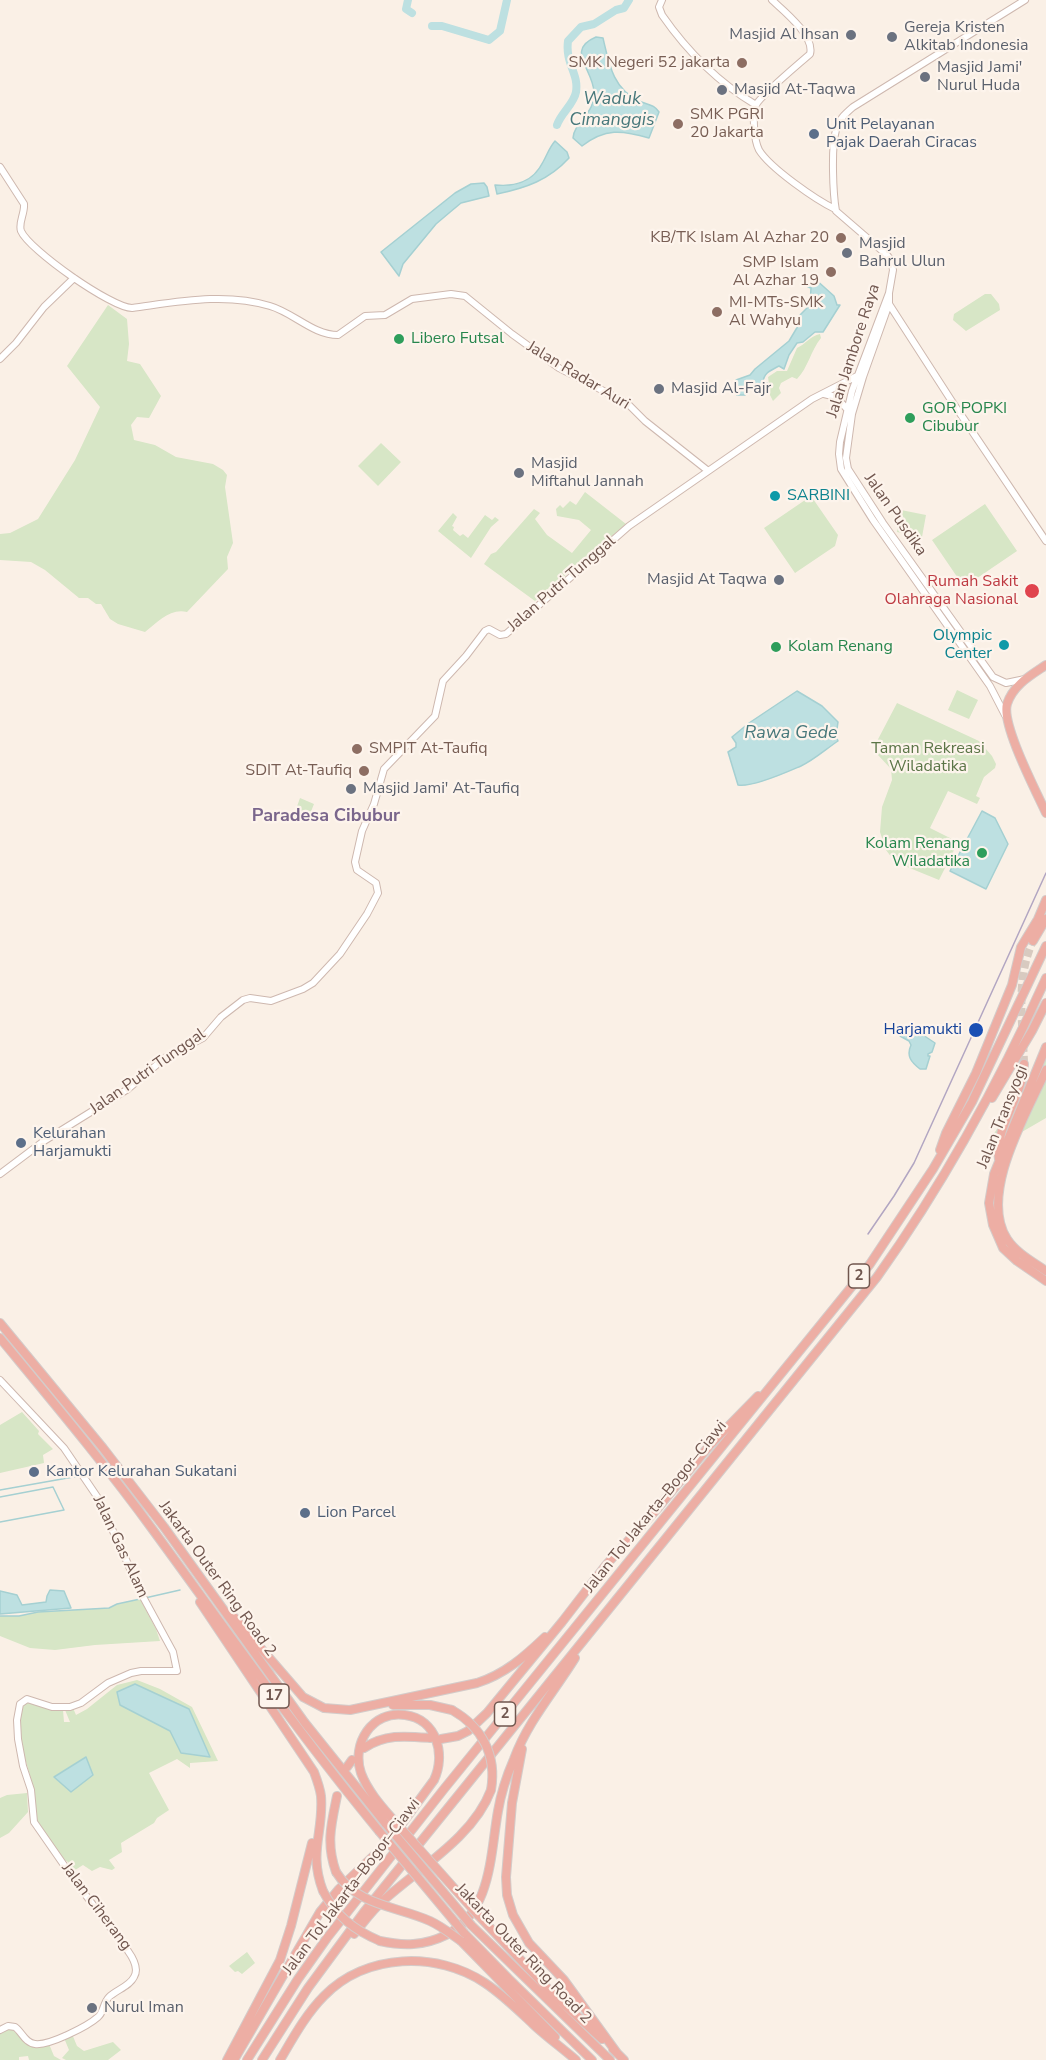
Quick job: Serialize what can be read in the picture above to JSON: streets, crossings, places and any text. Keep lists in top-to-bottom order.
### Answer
{
  "streets": {
    "highway": [
      "Jalan Transyogi",
      "2",
      "Jalan Tol Jakarta–Bogor–Ciawi",
      "Jakarta Outer Ring Road 2",
      "17"
    ],
    "street": [
      "Jalan Jambore Raya",
      "Jalan Radar Auri",
      "Jalan Pusdika",
      "Jalan Putri Tunggal",
      "Jalan Gas Alam",
      "Jalan Ciherang"
    ]
  },
  "crossings": [
    ["Jalan Jambore Raya", "Jalan Pusdika"],
    ["Jalan Jambore Raya", "Jalan Putri Tunggal"],
    ["Jalan Radar Auri", "Jalan Putri Tunggal"],
    ["Jalan Gas Alam", "Jalan Ciherang"]
  ],
  "districts": ["Paradesa Cibubur"],
  "water": ["Waduk Cimanggis", "Rawa Gede"],
  "parks": ["Taman Rekreasi Wiladatika"],
  "places": [
    "Masjid Al Ihsan",
    "Gereja Kristen Alkitab Indonesia",
    "SMK Negeri 52 jakarta",
    "Masjid Jami' Nurul Huda",
    "Masjid At-Taqwa",
    "SMK PGRI 20 Jakarta",
    "Unit Pelayanan Pajak Daerah Ciracas",
    "KB/TK Islam Al Azhar 20",
    "Masjid Bahrul Ulun",
    "SMP Islam Al Azhar 19",
    "MI-MTs-SMK Al Wahyu",
    "Libero Futsal",
    "Masjid Al-Fajr",
    "GOR POPKI Cibubur",
    "Masjid Miftahul Jannah",
    "SARBINI",
    "Masjid At Taqwa",
    "Rumah Sakit Olahraga Nasional",
    "Olympic Center",
    "Kolam Renang",
    "SMPIT At-Taufiq",
    "SDIT At-Taufiq",
    "Masjid Jami' At-Taufiq",
    "Kolam Renang Wiladatika",
    "Harjamukti",
    "Kelurahan Harjamukti",
    "Kantor Kelurahan Sukatani",
    "Lion Parcel",
    "Nurul Iman"
  ]
}
